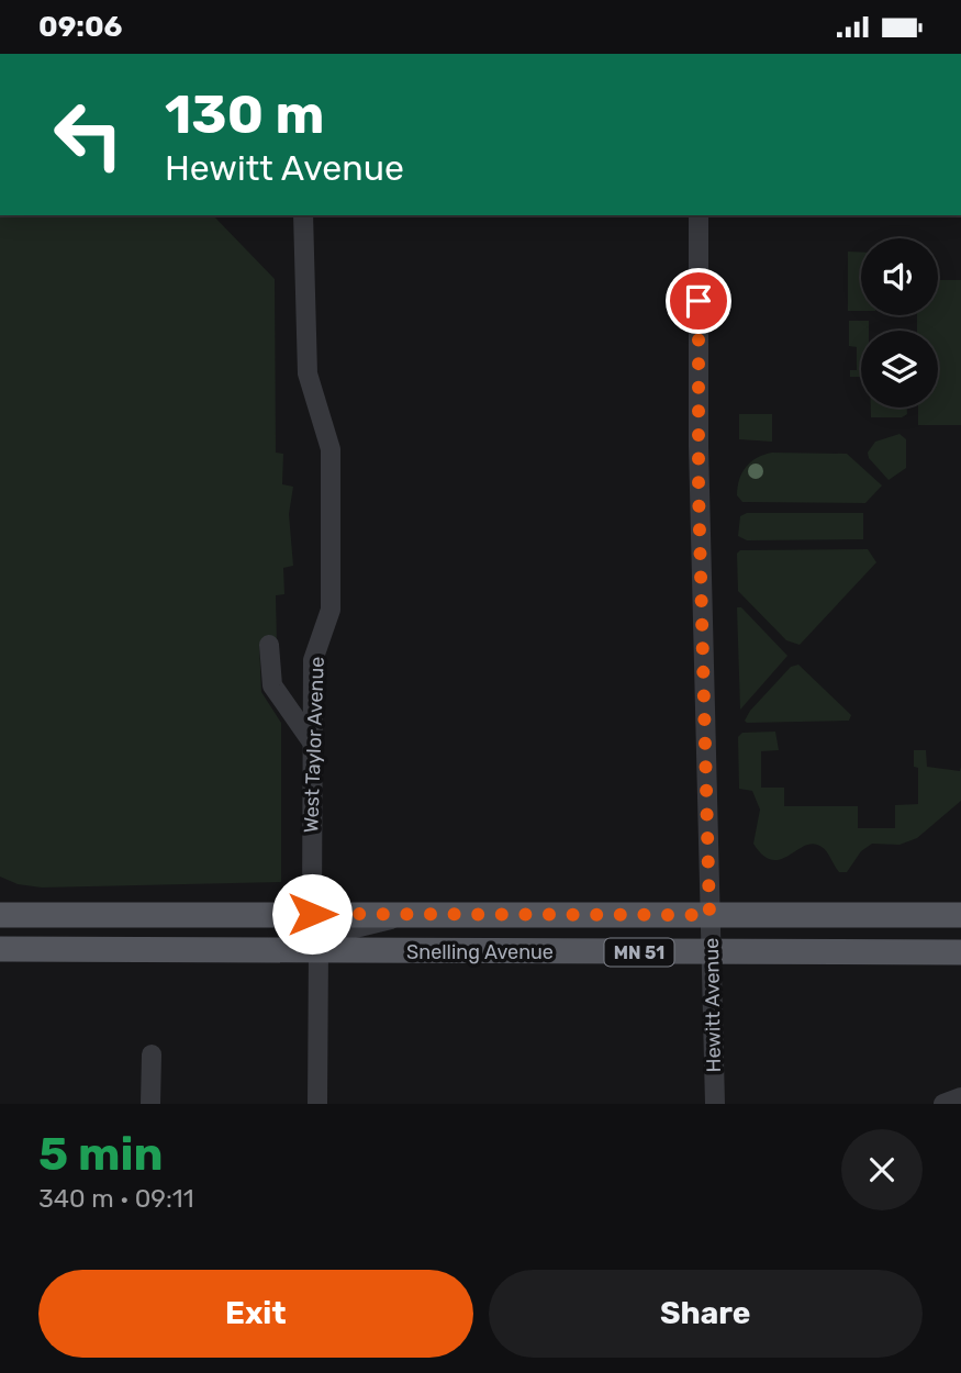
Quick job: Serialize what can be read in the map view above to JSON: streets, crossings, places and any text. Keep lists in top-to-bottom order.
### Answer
{
  "streets": {
    "main road": ["Snelling Avenue", "MN 51"],
    "street": ["West Taylor Avenue", "Hewitt Avenue"]
  },
  "crossings": [
    ["West Taylor Avenue", "Snelling Avenue"],
    ["Snelling Avenue", "Hewitt Avenue"]
  ],
  "page": {
    "status": "09:06",
    "turn": ["130 m", "Hewitt Avenue"],
    "heading": ["5 min", "340 m · 09:11"],
    "buttons": ["Exit", "Share"]
  }
}
